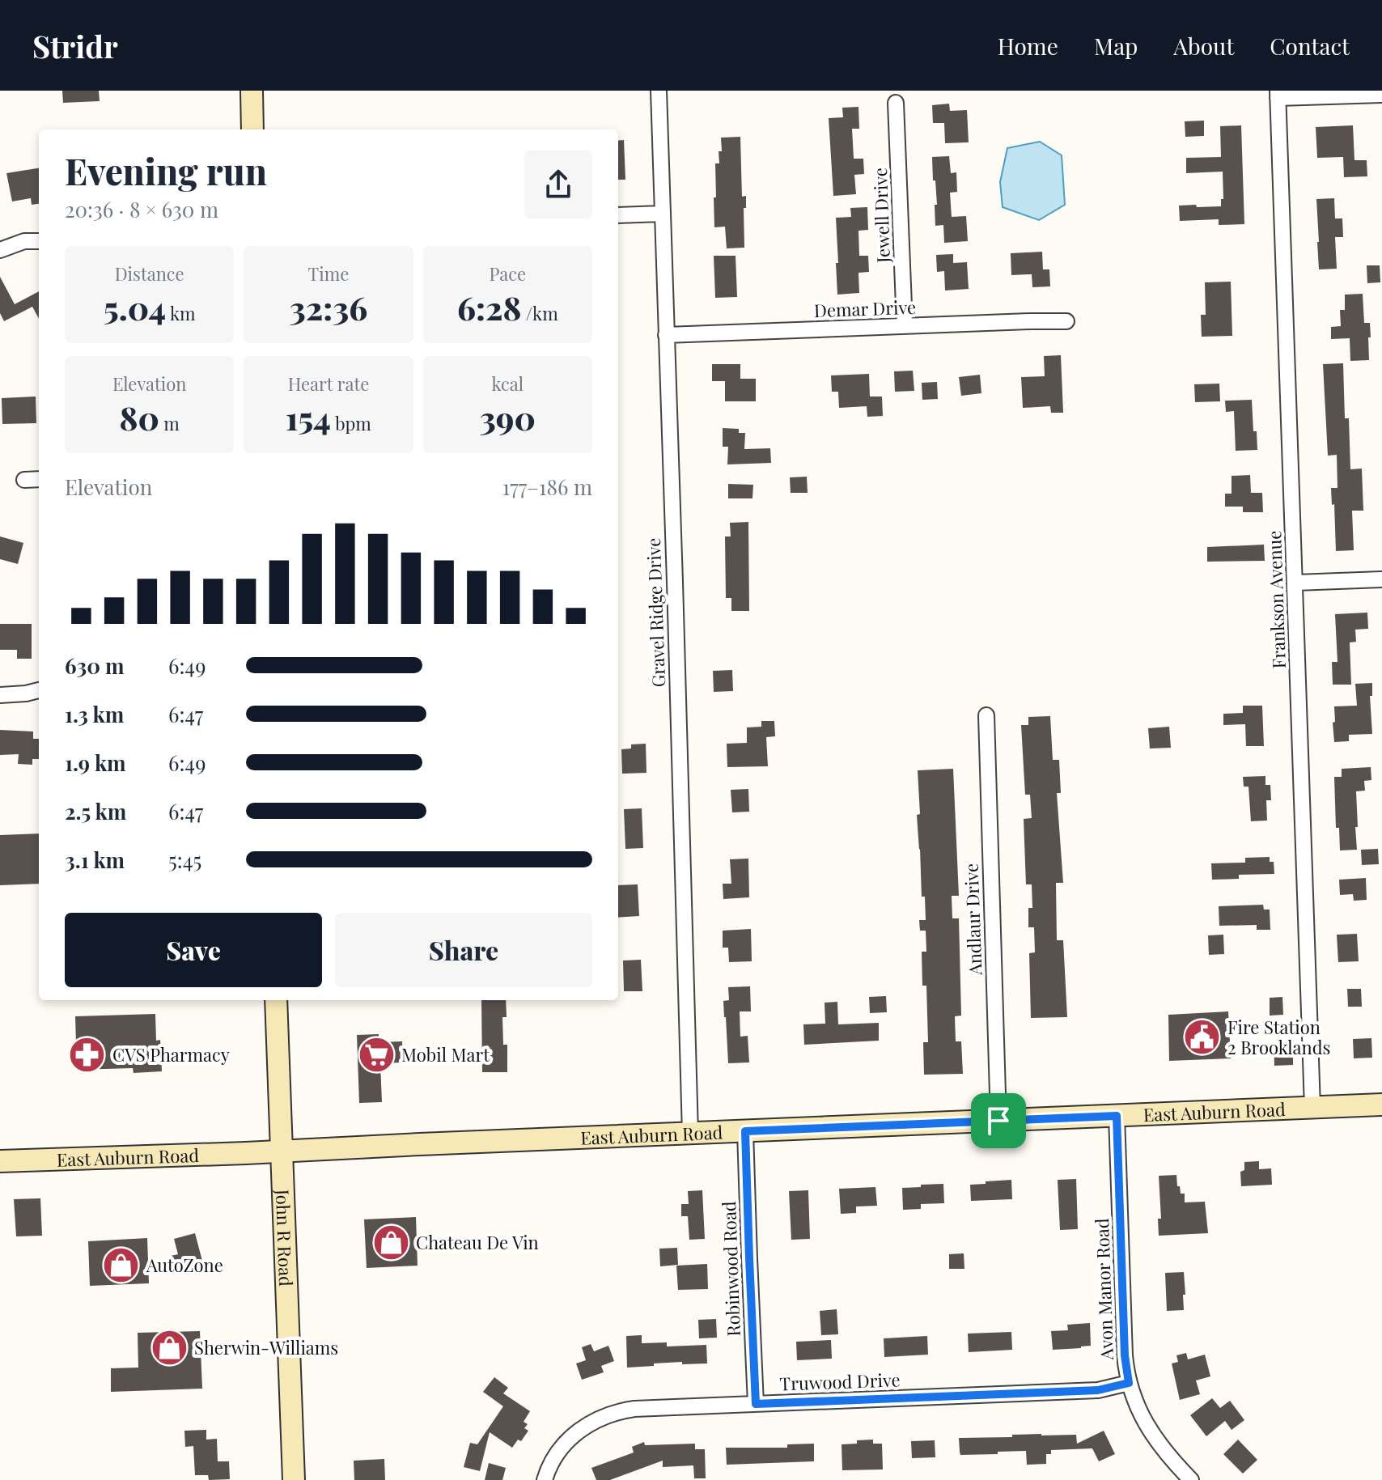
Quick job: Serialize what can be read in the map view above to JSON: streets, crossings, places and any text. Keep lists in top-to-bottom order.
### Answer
{
  "streets": {
    "main road": ["East Auburn Road", "John R Road"],
    "street": [
      "Jewell Drive",
      "Demar Drive",
      "Frankson Avenue",
      "Gravel Ridge Drive",
      "Andlaur Drive",
      "Robinwood Road",
      "Avon Manor Road",
      "Truwood Drive"
    ]
  },
  "crossings": [
    ["Jewell Drive", "Demar Drive"],
    ["Demar Drive", "Gravel Ridge Drive"],
    ["Frankson Avenue", "East Auburn Road"],
    ["Gravel Ridge Drive", "East Auburn Road"],
    ["Andlaur Drive", "East Auburn Road"],
    ["East Auburn Road", "John R Road"],
    ["East Auburn Road", "Robinwood Road"],
    ["East Auburn Road", "Avon Manor Road"],
    ["Robinwood Road", "Truwood Drive"],
    ["Avon Manor Road", "Truwood Drive"]
  ],
  "places": {
    "public building": ["Fire Station 2 Brooklands"],
    "pharmacy": ["CVS Pharmacy"],
    "supermarket": ["Mobil Mart"],
    "shop": ["Chateau De Vin", "AutoZone", "Sherwin-Williams"]
  },
  "page": {
    "header": "Stridr",
    "nav": [
      "Home",
      "Map",
      "About",
      "Contact"
    ],
    "heading": ["Evening run", "20:36 · 8 × 630 m"],
    "stats": [
      ["Distance", "5.04 km"],
      ["Time", "32:36"],
      ["Pace", "6:28 /km"],
      ["Elevation", "80 m"],
      ["Heart rate", "154 bpm"],
      ["kcal", "390"]
    ],
    "chart": ["Elevation", "177–186 m"],
    "list": [
      {
        "name": "630 m",
        "note": "6:49"
      },
      {
        "name": "1.3 km",
        "note": "6:47"
      },
      {
        "name": "1.9 km",
        "note": "6:49"
      },
      {
        "name": "2.5 km",
        "note": "6:47"
      },
      {
        "name": "3.1 km",
        "note": "5:45"
      }
    ],
    "buttons": ["Save", "Share"]
  }
}
